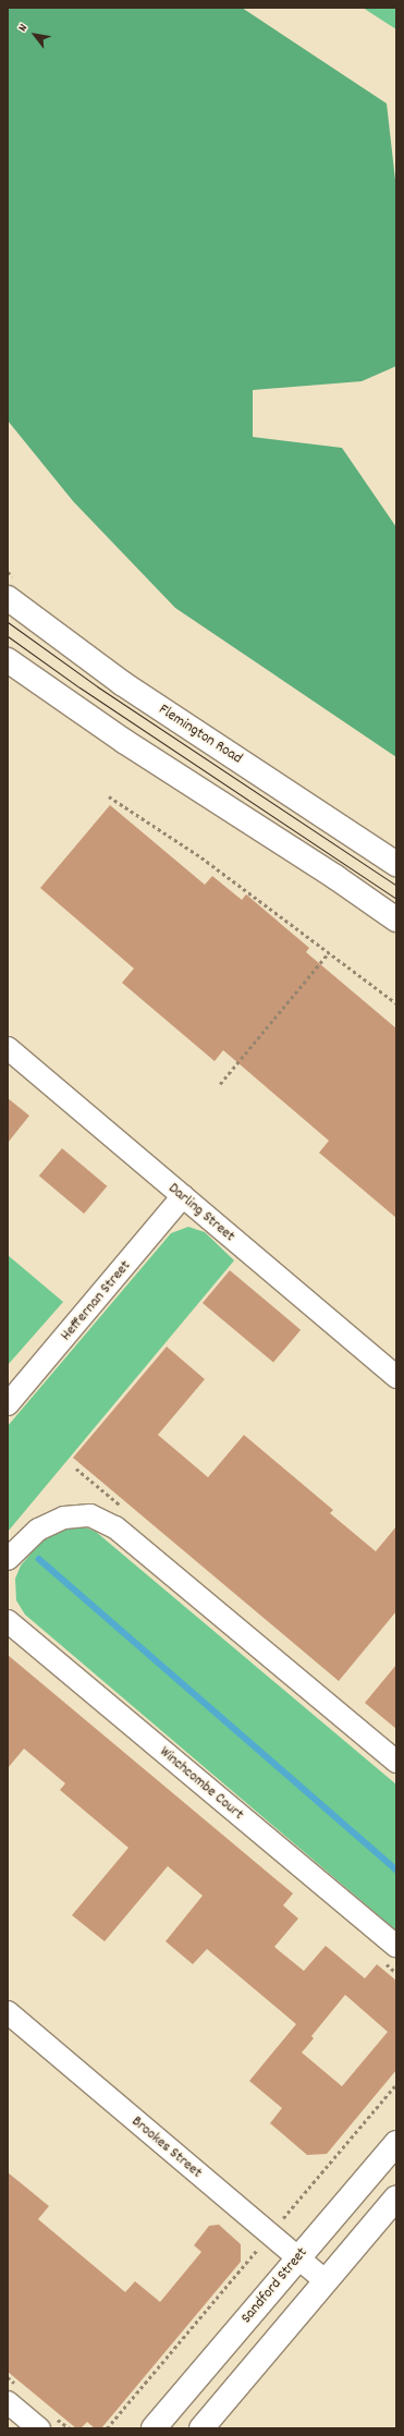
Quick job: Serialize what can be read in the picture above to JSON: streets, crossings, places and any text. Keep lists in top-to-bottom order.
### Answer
{
  "streets": {
    "main road": ["Flemington Road", "Sandford Street"],
    "street": [
      "Darling Street",
      "Heffernan Street",
      "Winchcombe Court",
      "Brookes Street"
    ]
  },
  "crossings": [
    ["Darling Street", "Heffernan Street"],
    ["Brookes Street", "Sandford Street"]
  ],
  "north": "top left"
}
